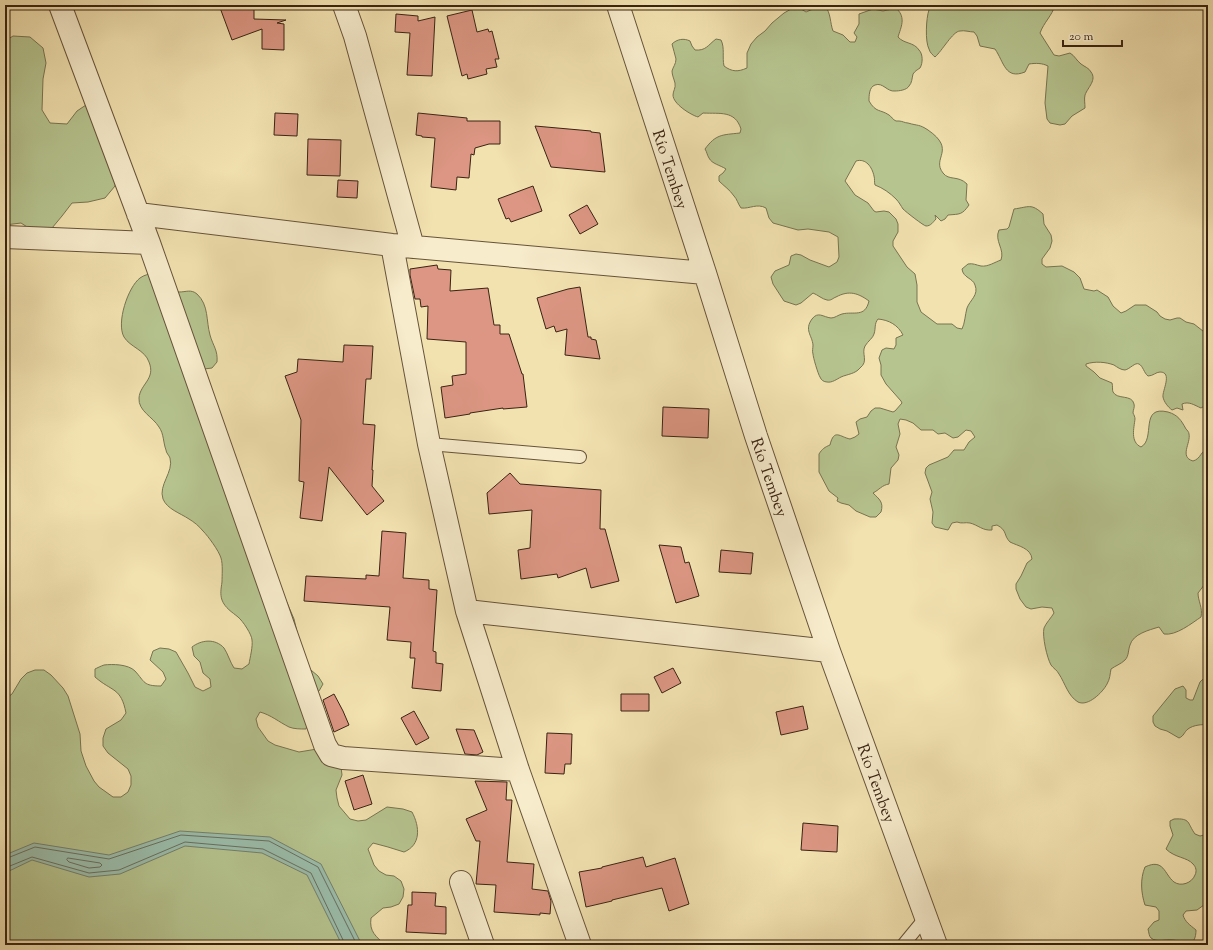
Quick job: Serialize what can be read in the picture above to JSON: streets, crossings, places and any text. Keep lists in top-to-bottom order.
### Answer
{
  "streets": {
    "street": ["Río Tembey"]
  },
  "scale_bar": "20 m"
}
